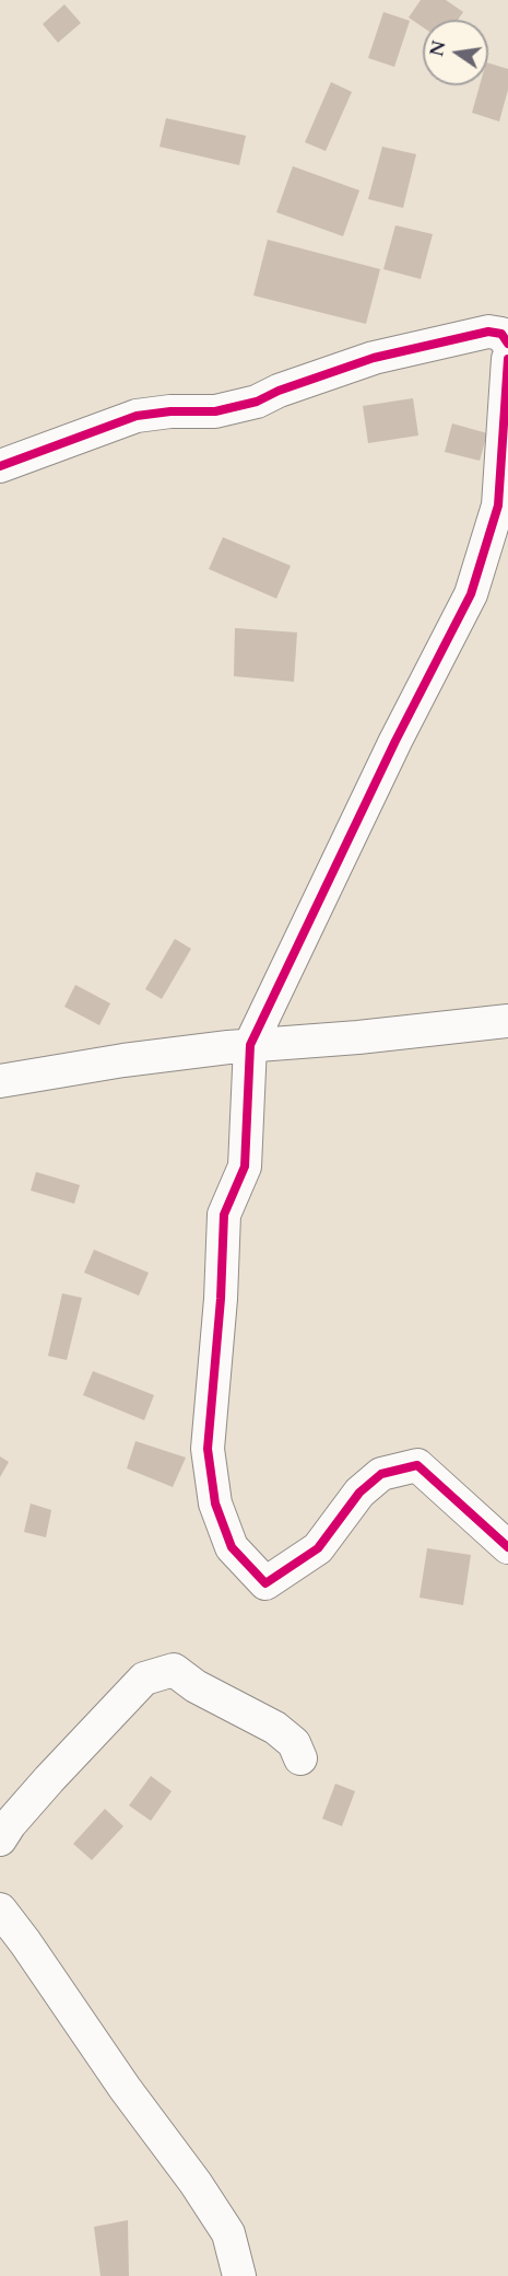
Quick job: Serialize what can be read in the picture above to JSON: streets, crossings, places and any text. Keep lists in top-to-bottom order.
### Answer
{
  "north": "left"
}
